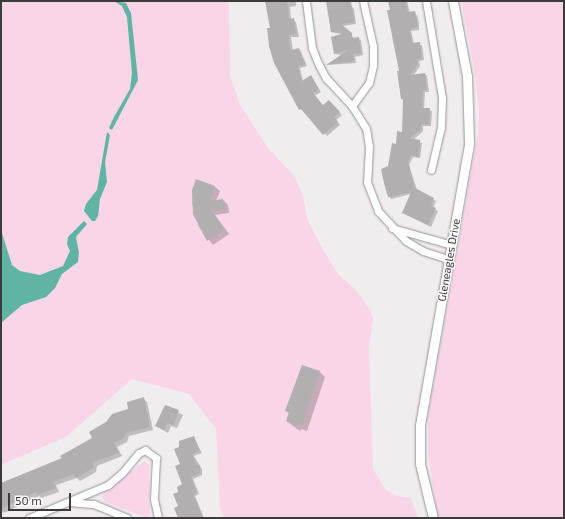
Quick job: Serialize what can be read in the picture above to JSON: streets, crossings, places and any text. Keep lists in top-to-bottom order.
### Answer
{
  "streets": {
    "street": ["Gleneagles Drive"]
  },
  "scale_bar": "50 m"
}
